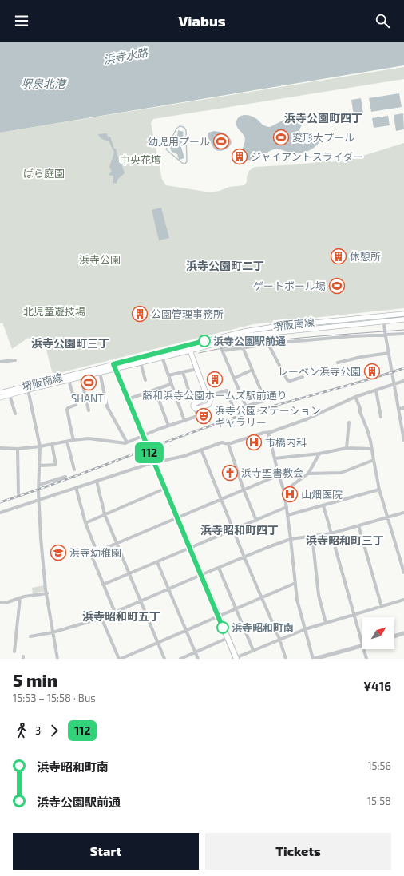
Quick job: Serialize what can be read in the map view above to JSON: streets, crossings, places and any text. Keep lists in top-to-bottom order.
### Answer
{
  "streets": {
    "main road": ["堺阪南線"]
  },
  "districts": [
    "浜寺公園町四丁",
    "浜寺公園町二丁",
    "浜寺公園町三丁",
    "浜寺昭和町四丁",
    "浜寺昭和町三丁",
    "浜寺昭和町五丁"
  ],
  "water": ["浜寺水路", "堺泉北港"],
  "parks": [
    "中央花壇",
    "ばら庭園",
    "浜寺公園",
    "北児童遊技場"
  ],
  "places": {
    "sports": [
      "変形大プール",
      "幼児用プール",
      "ゲートボール場",
      "SHANTI"
    ],
    "building": [
      "ジャイアントスライダー",
      "休憩所",
      "公園管理事務所",
      "レーベン浜寺公園",
      "藤和浜寺公園ホームズ駅前通り"
    ],
    "other": ["浜寺公園駅前通", "浜寺昭和町南"],
    "theatre": ["浜寺公園 ステーション ギャラリー"],
    "hospital": ["市橋内科", "山畑医院"],
    "church": ["浜寺聖書教会"],
    "school or university": ["浜寺幼稚園"]
  },
  "lines": ["bus line 112"],
  "north": "top right",
  "page": {
    "header": "Viabus",
    "on_map": "112",
    "heading": ["5 min", "15:53 – 15:58 · Bus", "¥416"],
    "legs": ["3", "112"],
    "list": [
      {
        "name": "浜寺昭和町南",
        "value": "15:56"
      },
      {
        "name": "浜寺公園駅前通",
        "value": "15:58"
      }
    ],
    "buttons": ["Start", "Tickets"]
  }
}
